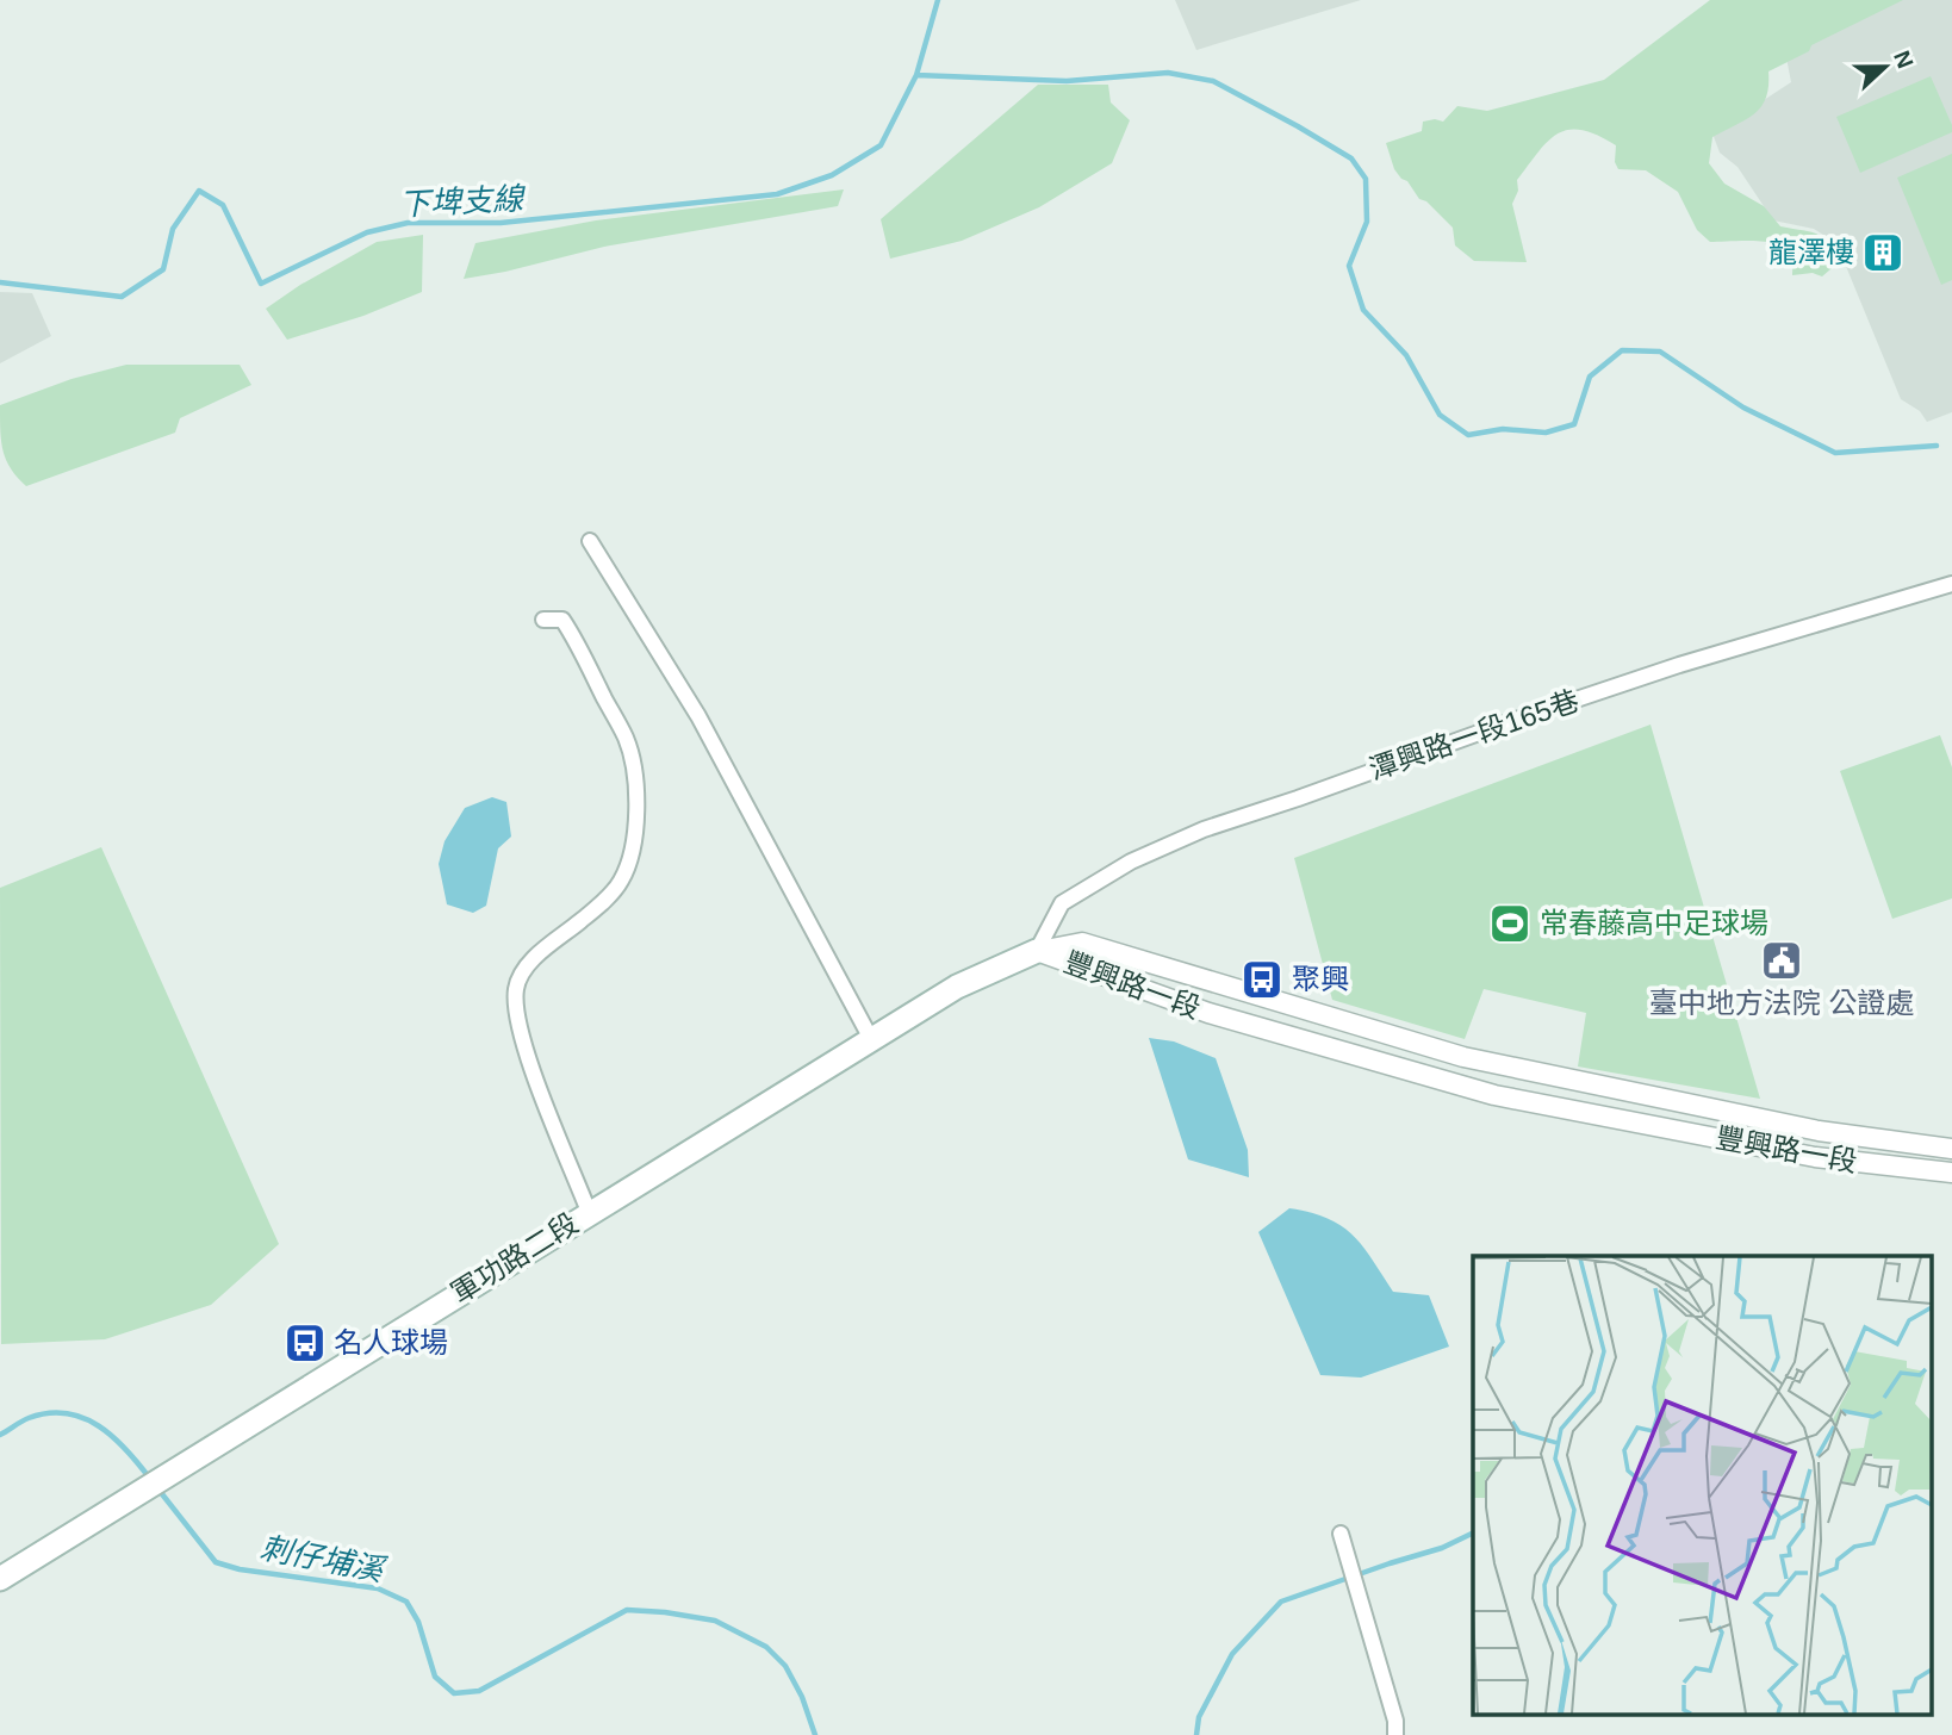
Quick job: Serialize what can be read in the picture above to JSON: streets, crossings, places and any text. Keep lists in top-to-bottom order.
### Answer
{
  "streets": {
    "main road": ["軍功路二段"],
    "street": ["潭興路一段165巷", "豐興路一段"]
  },
  "crossings": [
    ["潭興路一段165巷", "豐興路一段"],
    ["潭興路一段165巷", "軍功路二段"],
    ["豐興路一段", "軍功路二段"]
  ],
  "water": ["下埤支線", "刺仔埔溪"],
  "places": {
    "building": ["龍澤樓"],
    "sports": ["常春藤高中足球場"],
    "public building": ["臺中地方法院 公證處"],
    "bus stop": ["聚興", "名人球場"]
  },
  "north": "right"
}
